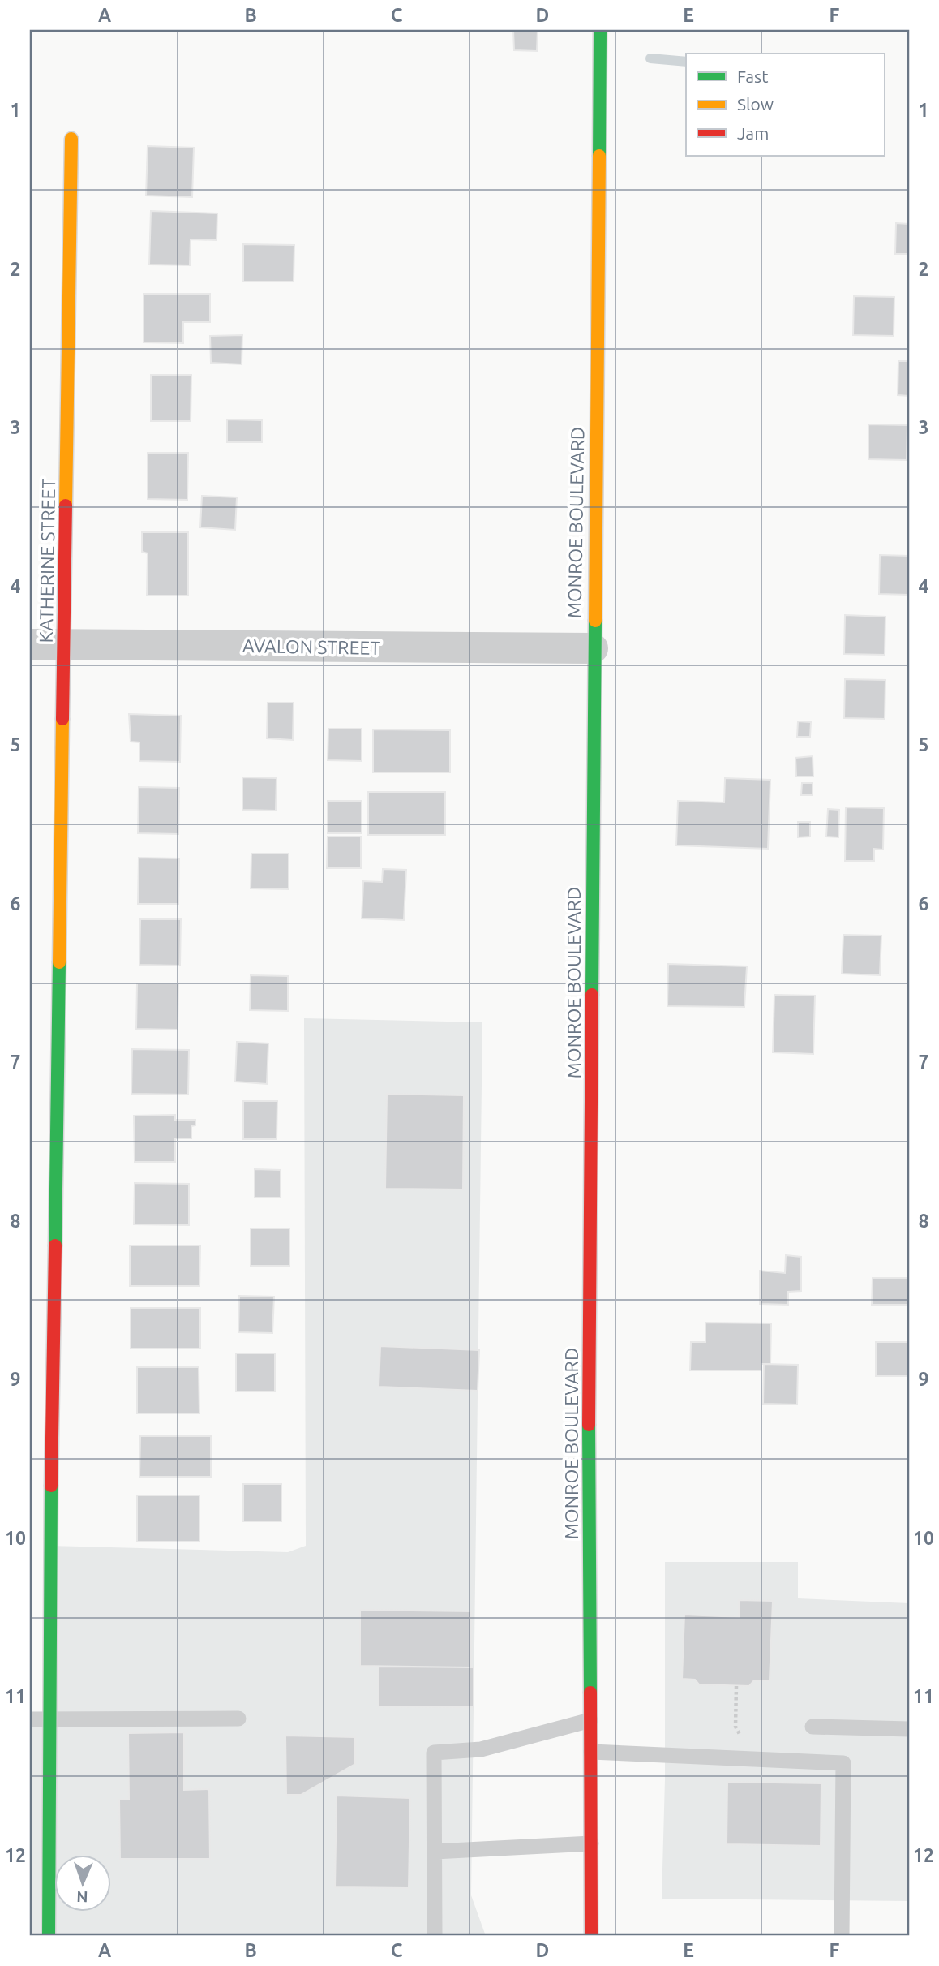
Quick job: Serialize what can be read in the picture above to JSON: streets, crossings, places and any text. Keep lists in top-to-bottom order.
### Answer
{
  "streets": {
    "street": ["MONROE BOULEVARD", "KATHERINE STREET", "AVALON STREET"]
  },
  "crossings": [
    ["MONROE BOULEVARD", "AVALON STREET"],
    ["KATHERINE STREET", "AVALON STREET"]
  ],
  "legend": ["Fast", "Slow", "Jam"],
  "north": "bottom",
  "grid": {
    "columns": [
      "A",
      "B",
      "C",
      "D",
      "E",
      "F"
    ],
    "rows": [
      "1",
      "2",
      "3",
      "4",
      "5",
      "6",
      "7",
      "8",
      "9",
      "10",
      "11",
      "12"
    ]
  }
}
